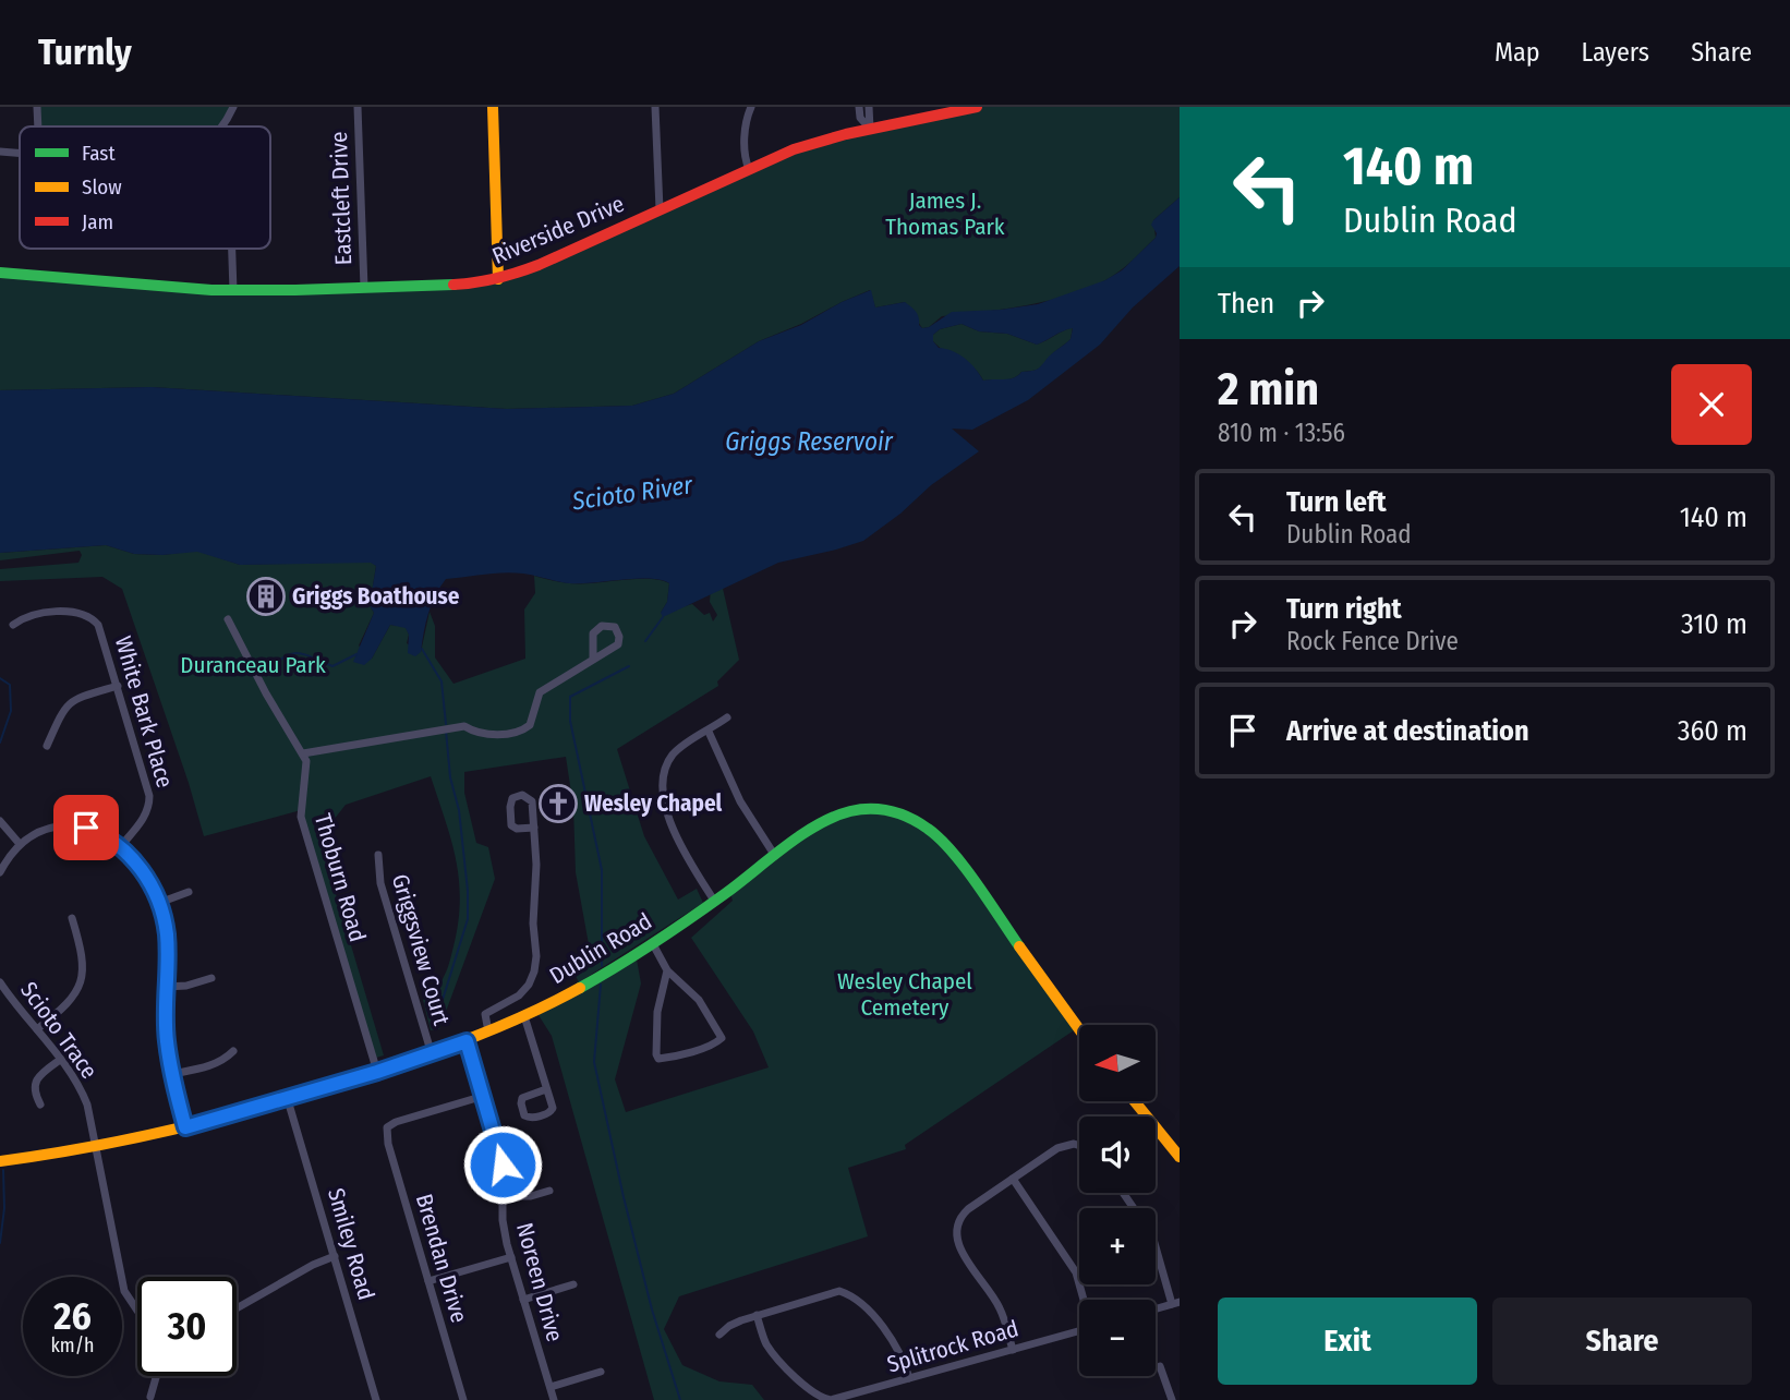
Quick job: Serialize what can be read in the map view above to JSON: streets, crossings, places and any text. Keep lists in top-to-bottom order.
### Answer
{
  "streets": {
    "main road": ["Riverside Drive", "Dublin Road"],
    "street": [
      "Eastcleft Drive",
      "White Bark Place",
      "Thoburn Road",
      "Griggsview Court",
      "Scioto Trace",
      "Smiley Road",
      "Brendan Drive",
      "Noreen Drive",
      "Splitrock Road"
    ]
  },
  "crossings": [
    ["Eastcleft Drive", "Riverside Drive"],
    ["Thoburn Road", "Dublin Road"],
    ["Dublin Road", "Griggsview Court"],
    ["Dublin Road", "Scioto Trace"],
    ["Dublin Road", "Smiley Road"],
    ["Dublin Road", "Noreen Drive"],
    ["Brendan Drive", "Noreen Drive"]
  ],
  "water": ["Griggs Reservoir", "Scioto River"],
  "parks": ["James J. Thomas Park", "Duranceau Park", "Wesley Chapel Cemetery"],
  "places": {
    "building": ["Griggs Boathouse"],
    "church": ["Wesley Chapel"]
  },
  "legend": ["Fast", "Slow", "Jam"],
  "north": "left",
  "page": {
    "header": "Turnly",
    "nav": ["Map", "Layers", "Share"],
    "turn": ["140 m", "Dublin Road"],
    "then": "Then",
    "heading": ["2 min", "810 m · 13:56"],
    "list": [
      {
        "name": "Turn left",
        "note": "Dublin Road",
        "value": "140 m"
      },
      {
        "name": "Turn right",
        "note": "Rock Fence Drive",
        "value": "310 m"
      },
      {
        "name": "Arrive at destination",
        "value": "360 m"
      }
    ],
    "map_buttons": ["+", "−"],
    "speed": "26 km/h",
    "limit": "30",
    "buttons": ["Exit", "Share"]
  }
}
